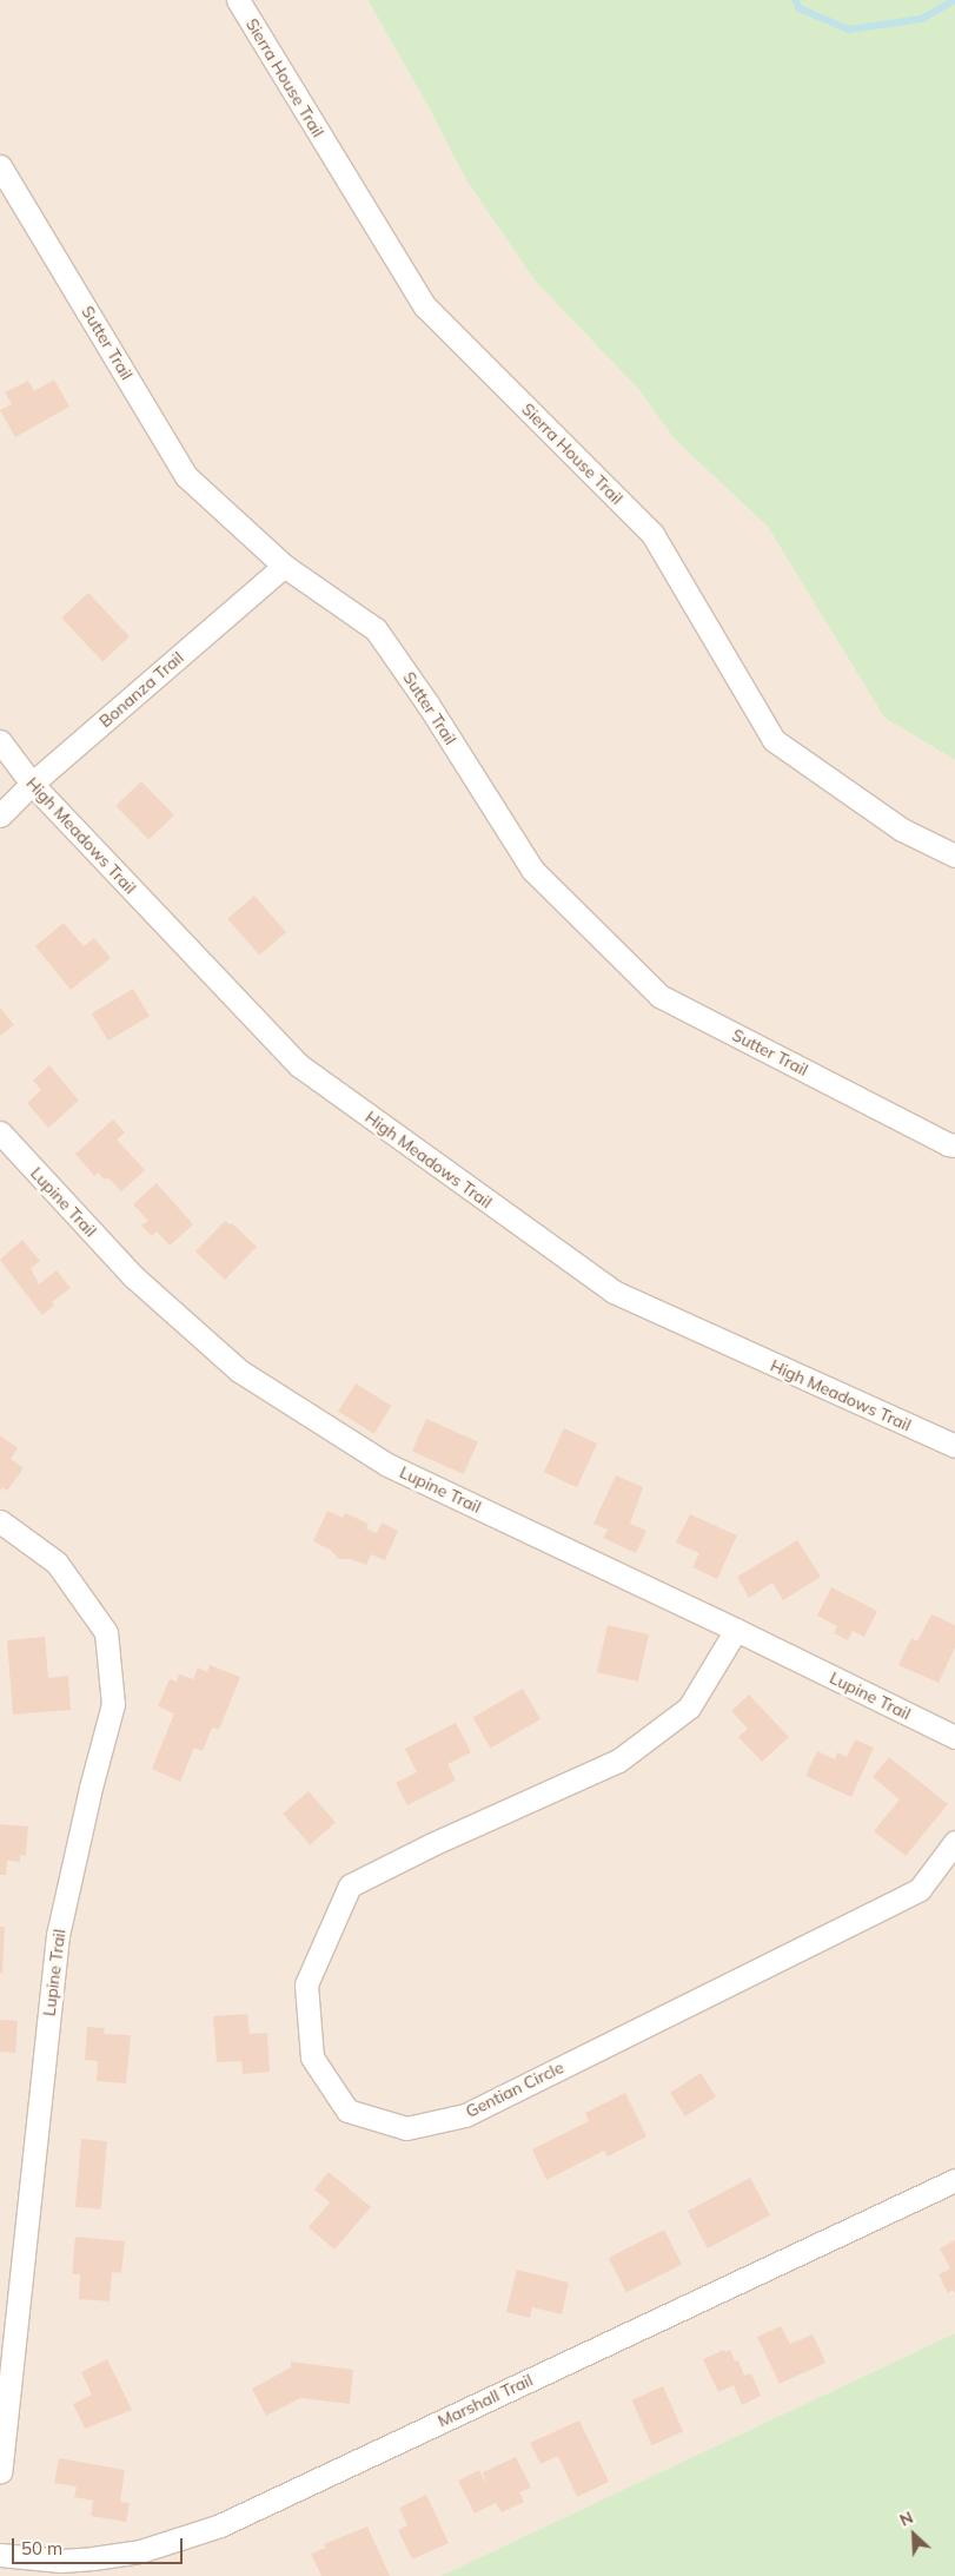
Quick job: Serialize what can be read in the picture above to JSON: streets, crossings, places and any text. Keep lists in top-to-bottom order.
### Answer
{
  "streets": {
    "street": [
      "Sierra House Trail",
      "Sutter Trail",
      "Bonanza Trail",
      "High Meadows Trail",
      "Lupine Trail",
      "Gentian Circle",
      "Marshall Trail"
    ]
  },
  "crossings": [
    ["Sutter Trail", "Bonanza Trail"],
    ["Bonanza Trail", "High Meadows Trail"],
    ["Lupine Trail", "Gentian Circle"]
  ],
  "scale_bar": "50 m",
  "north": "top left"
}
